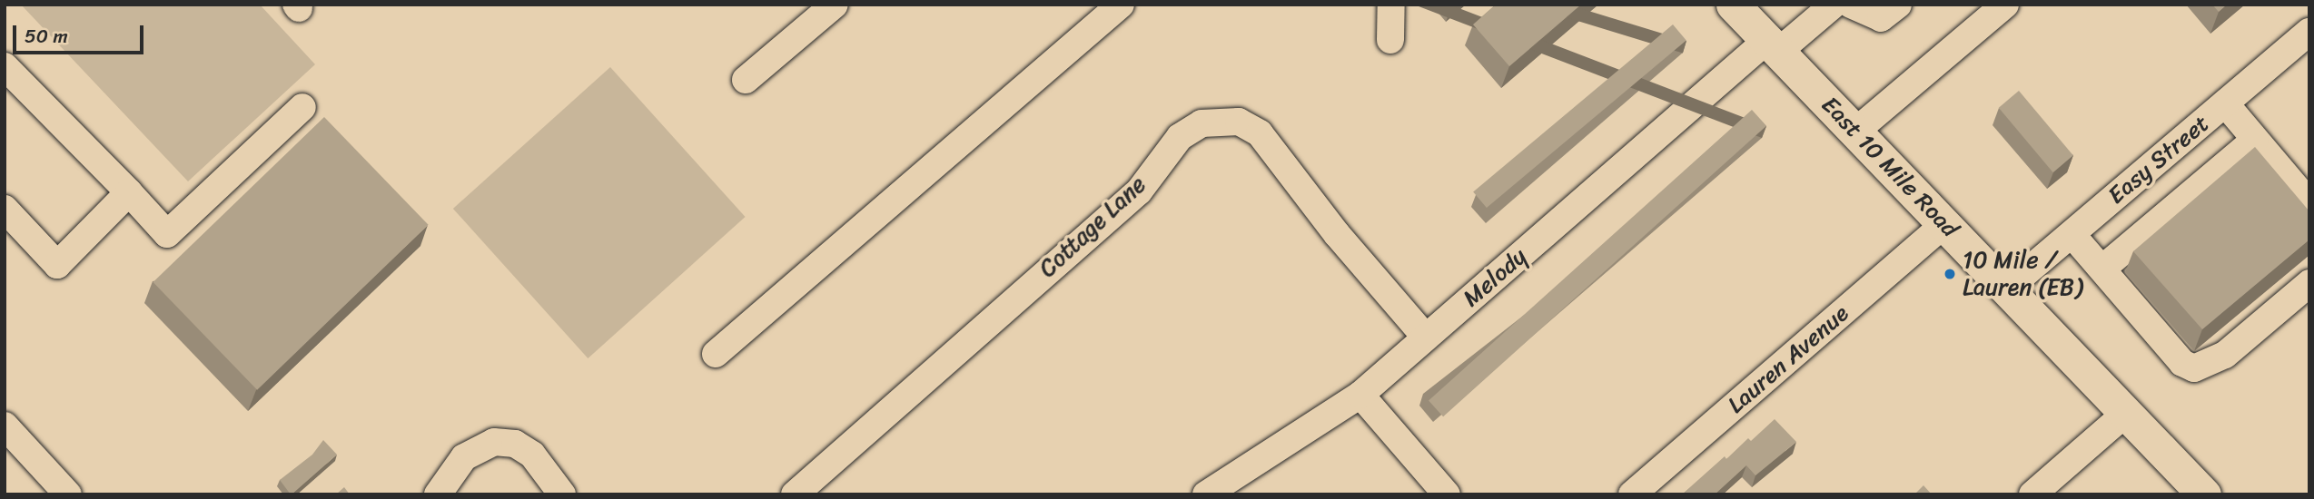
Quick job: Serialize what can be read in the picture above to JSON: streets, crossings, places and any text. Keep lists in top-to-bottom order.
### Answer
{
  "streets": {
    "main road": ["East 10 Mile Road"],
    "street": [
      "Easy Street",
      "Cottage Lane",
      "Melody",
      "Lauren Avenue"
    ]
  },
  "crossings": [
    ["Easy Street", "East 10 Mile Road"],
    ["East 10 Mile Road", "Melody"],
    ["East 10 Mile Road", "Lauren Avenue"],
    ["Cottage Lane", "Melody"]
  ],
  "places": ["10 Mile / Lauren (EB)"],
  "scale_bar": "50 m"
}
